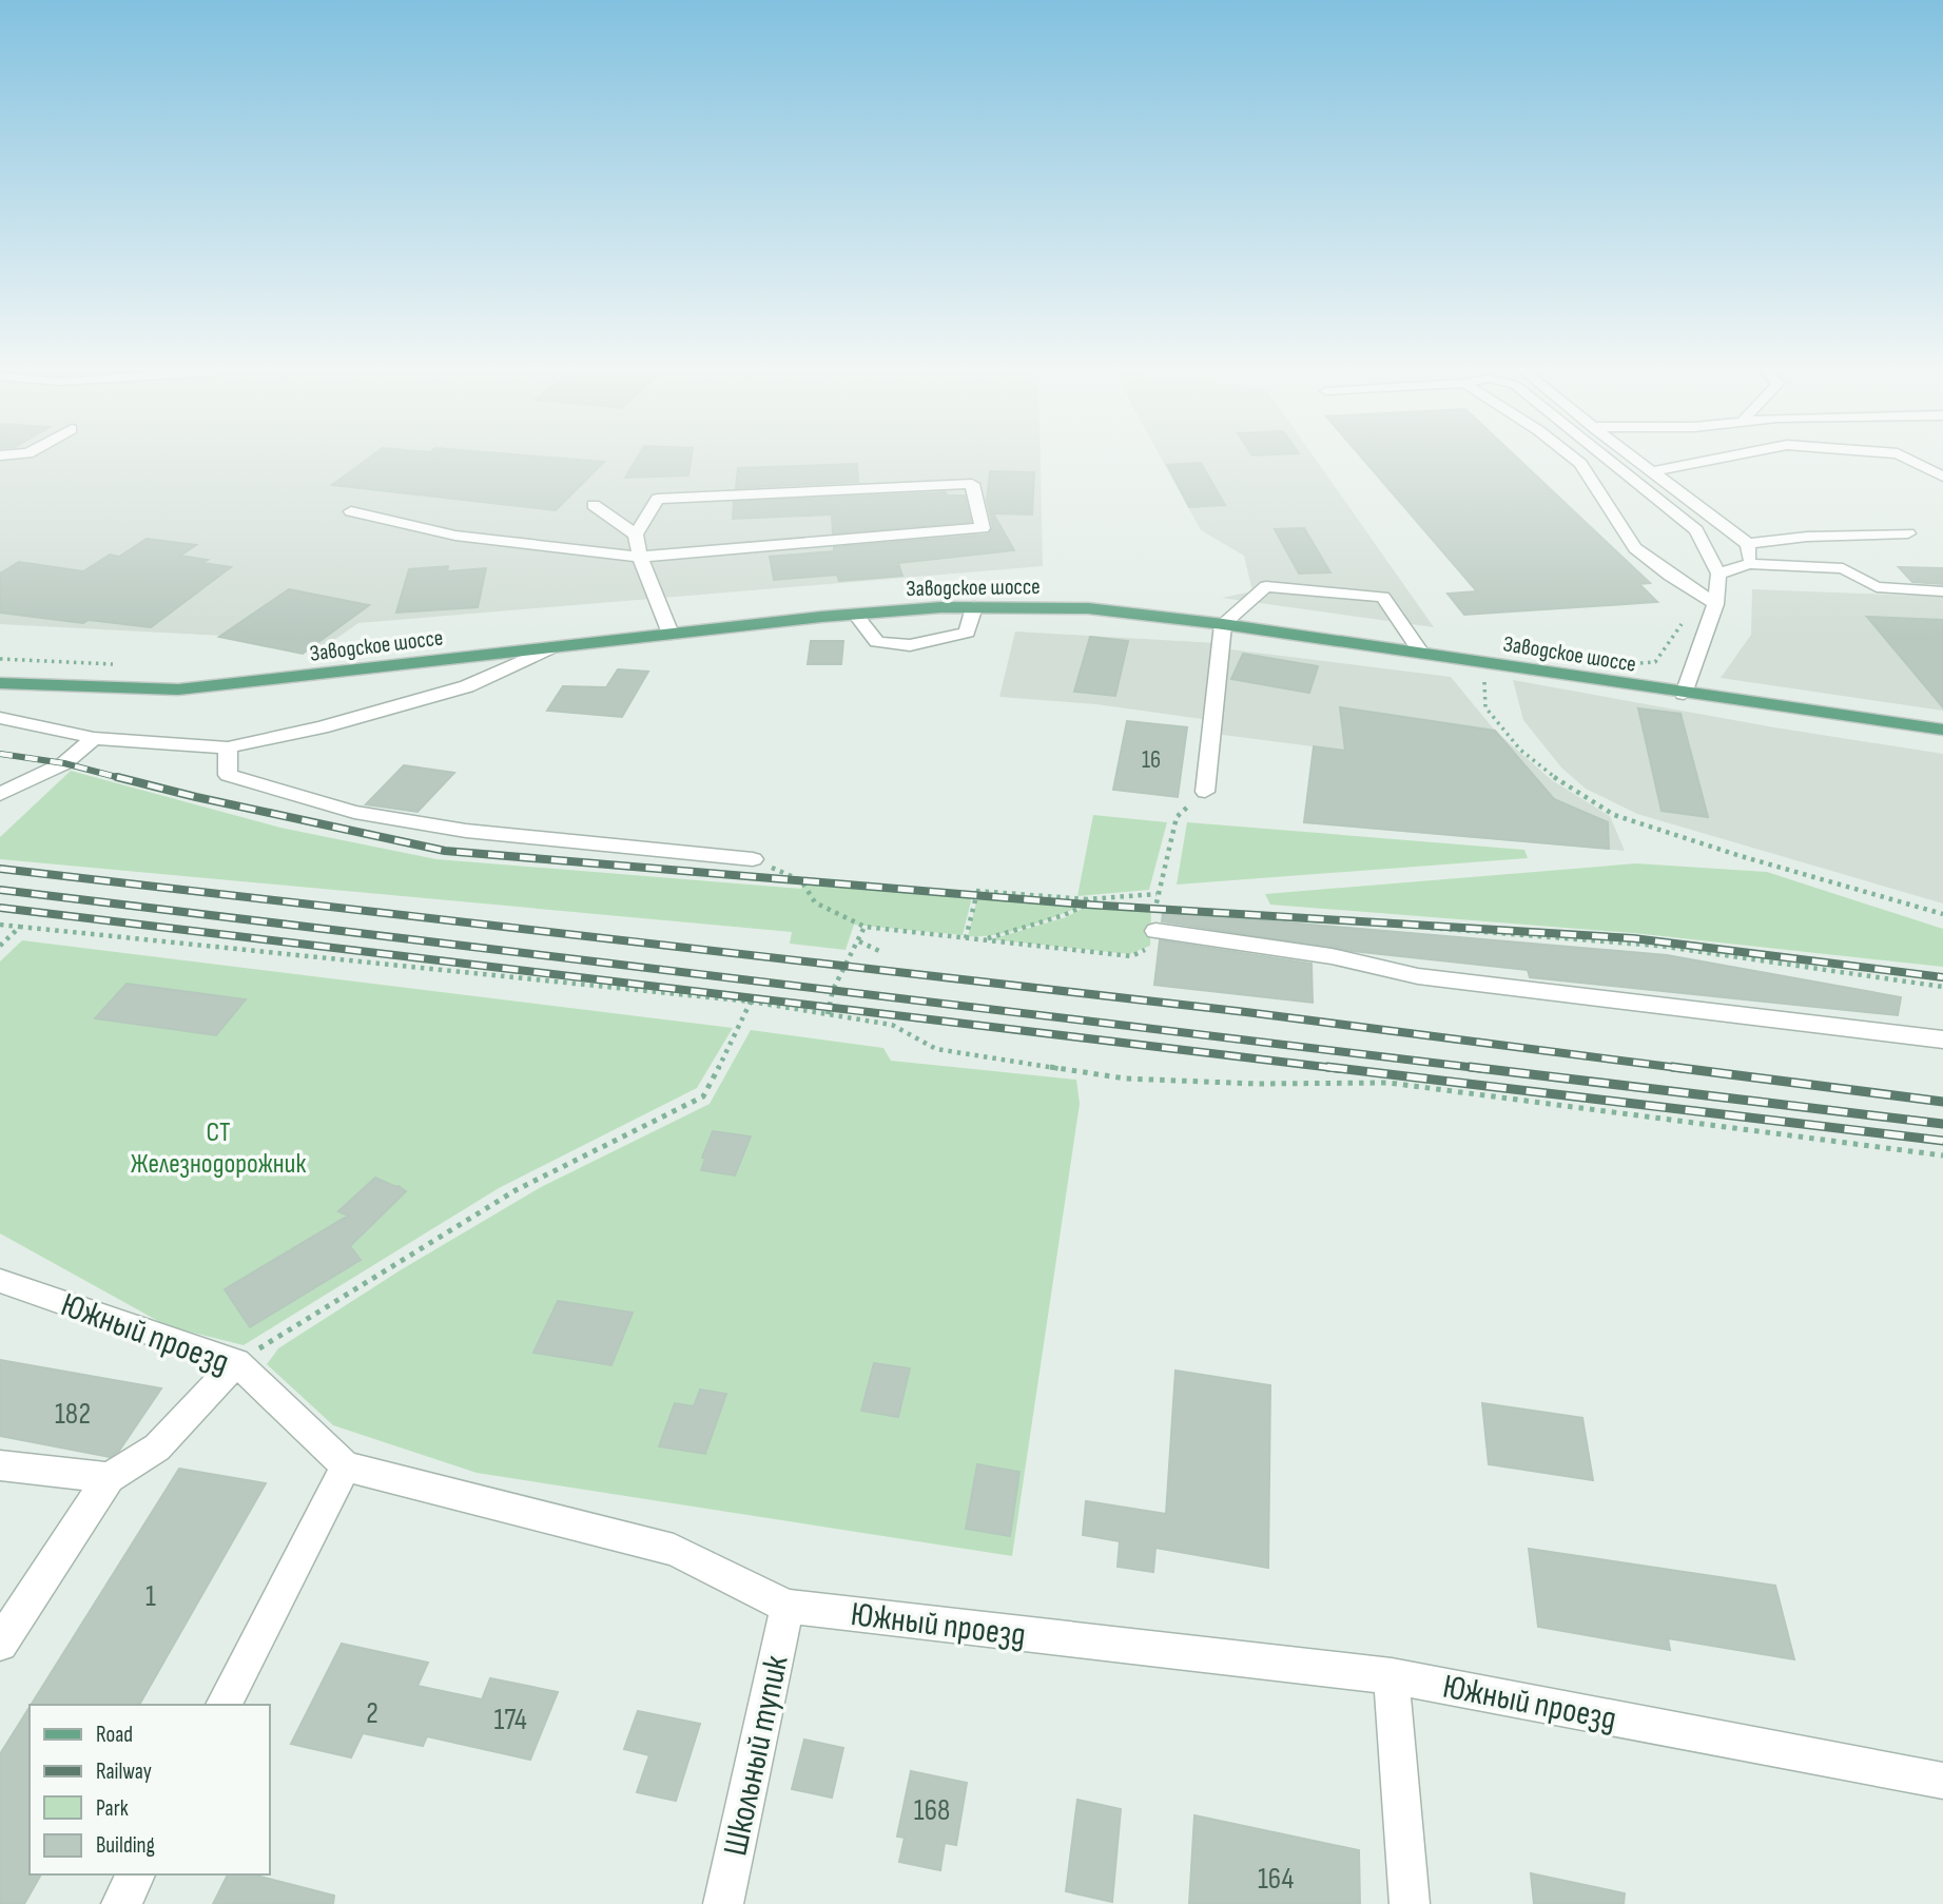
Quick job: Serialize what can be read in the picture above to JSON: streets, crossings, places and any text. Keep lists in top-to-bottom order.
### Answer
{
  "streets": {
    "main road": ["Заводское шоссе"],
    "street": ["Южный проезд", "Школьный тупик"]
  },
  "crossings": [
    ["Южный проезд", "Школьный тупик"]
  ],
  "parks": ["СТ Железнодорожник"],
  "house_numbers": [
    "16",
    "182",
    "1",
    "2",
    "174",
    "168",
    "164"
  ],
  "legend": [
    "Road",
    "Railway",
    "Park",
    "Building"
  ]
}
